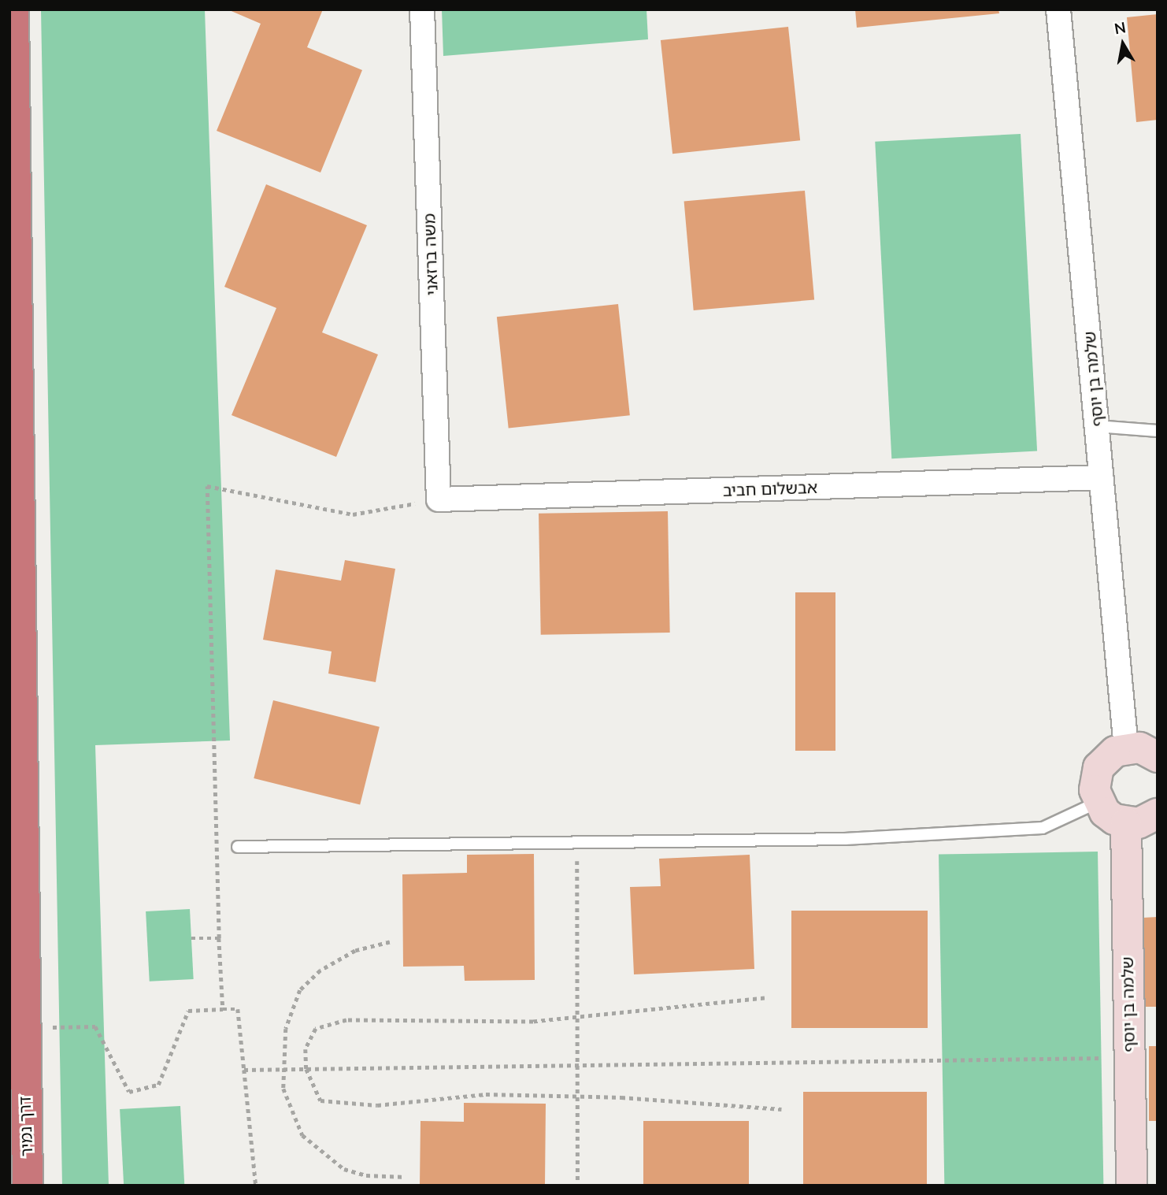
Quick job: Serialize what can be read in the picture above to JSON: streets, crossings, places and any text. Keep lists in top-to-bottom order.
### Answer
{
  "streets": {
    "highway": ["דרך נמיר"],
    "street": ["משה ברזאני", "שלמה בן יוסף", "אבשלום חביב"]
  },
  "crossings": [
    ["משה ברזאני", "אבשלום חביב"],
    ["שלמה בן יוסף", "אבשלום חביב"]
  ],
  "north": "top"
}
